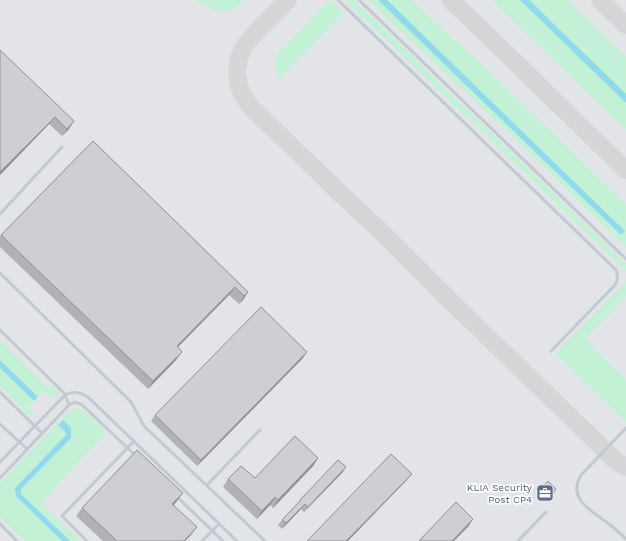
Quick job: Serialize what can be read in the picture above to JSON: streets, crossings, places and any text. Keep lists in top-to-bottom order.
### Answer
{
  "places": {
    "office": ["KLIA Security Post CP4"]
  }
}
